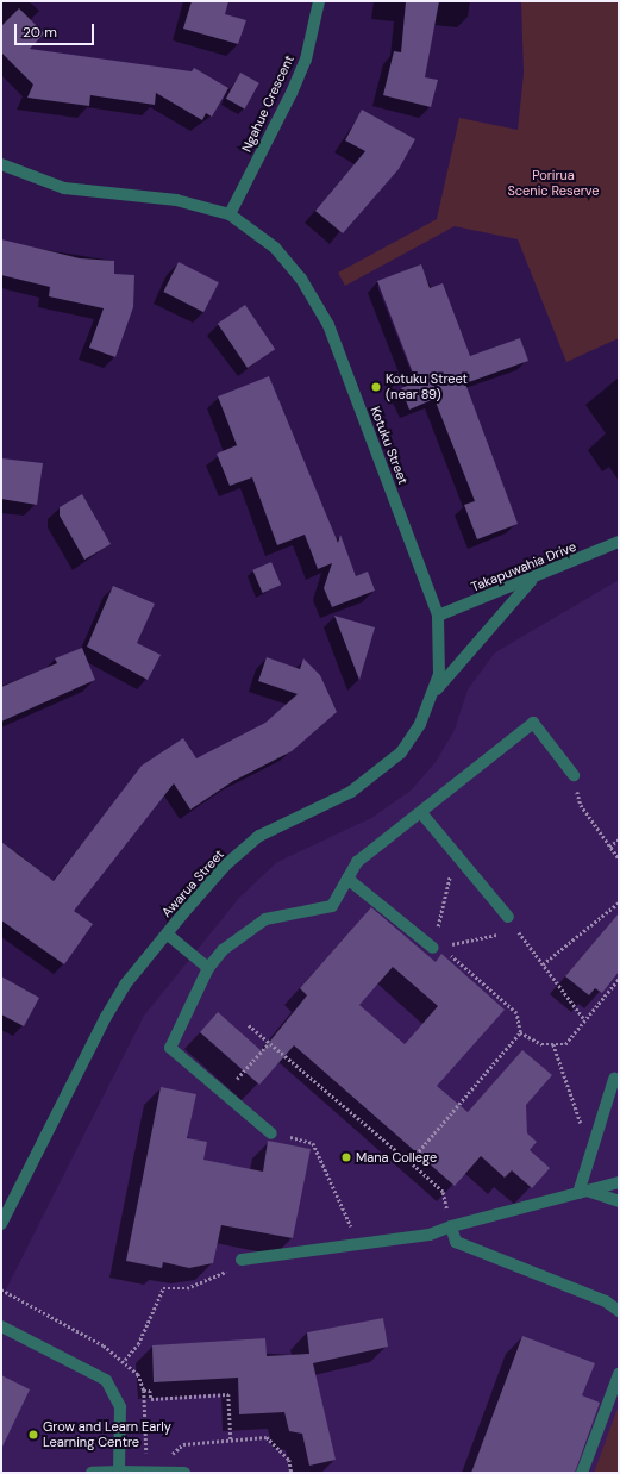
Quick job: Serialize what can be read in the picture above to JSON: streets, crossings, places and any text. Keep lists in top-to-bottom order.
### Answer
{
  "streets": {
    "street": [
      "Ngahue Crescent",
      "Kotuku Street",
      "Takapuwahia Drive",
      "Awarua Street"
    ]
  },
  "crossings": [
    ["Ngahue Crescent", "Kotuku Street"],
    ["Kotuku Street", "Takapuwahia Drive"],
    ["Kotuku Street", "Awarua Street"],
    ["Takapuwahia Drive", "Awarua Street"]
  ],
  "parks": ["Porirua Scenic Reserve"],
  "places": ["Kotuku Street (near 89)", "Mana College", "Grow and Learn Early Learning Centre"],
  "scale_bar": "20 m"
}
